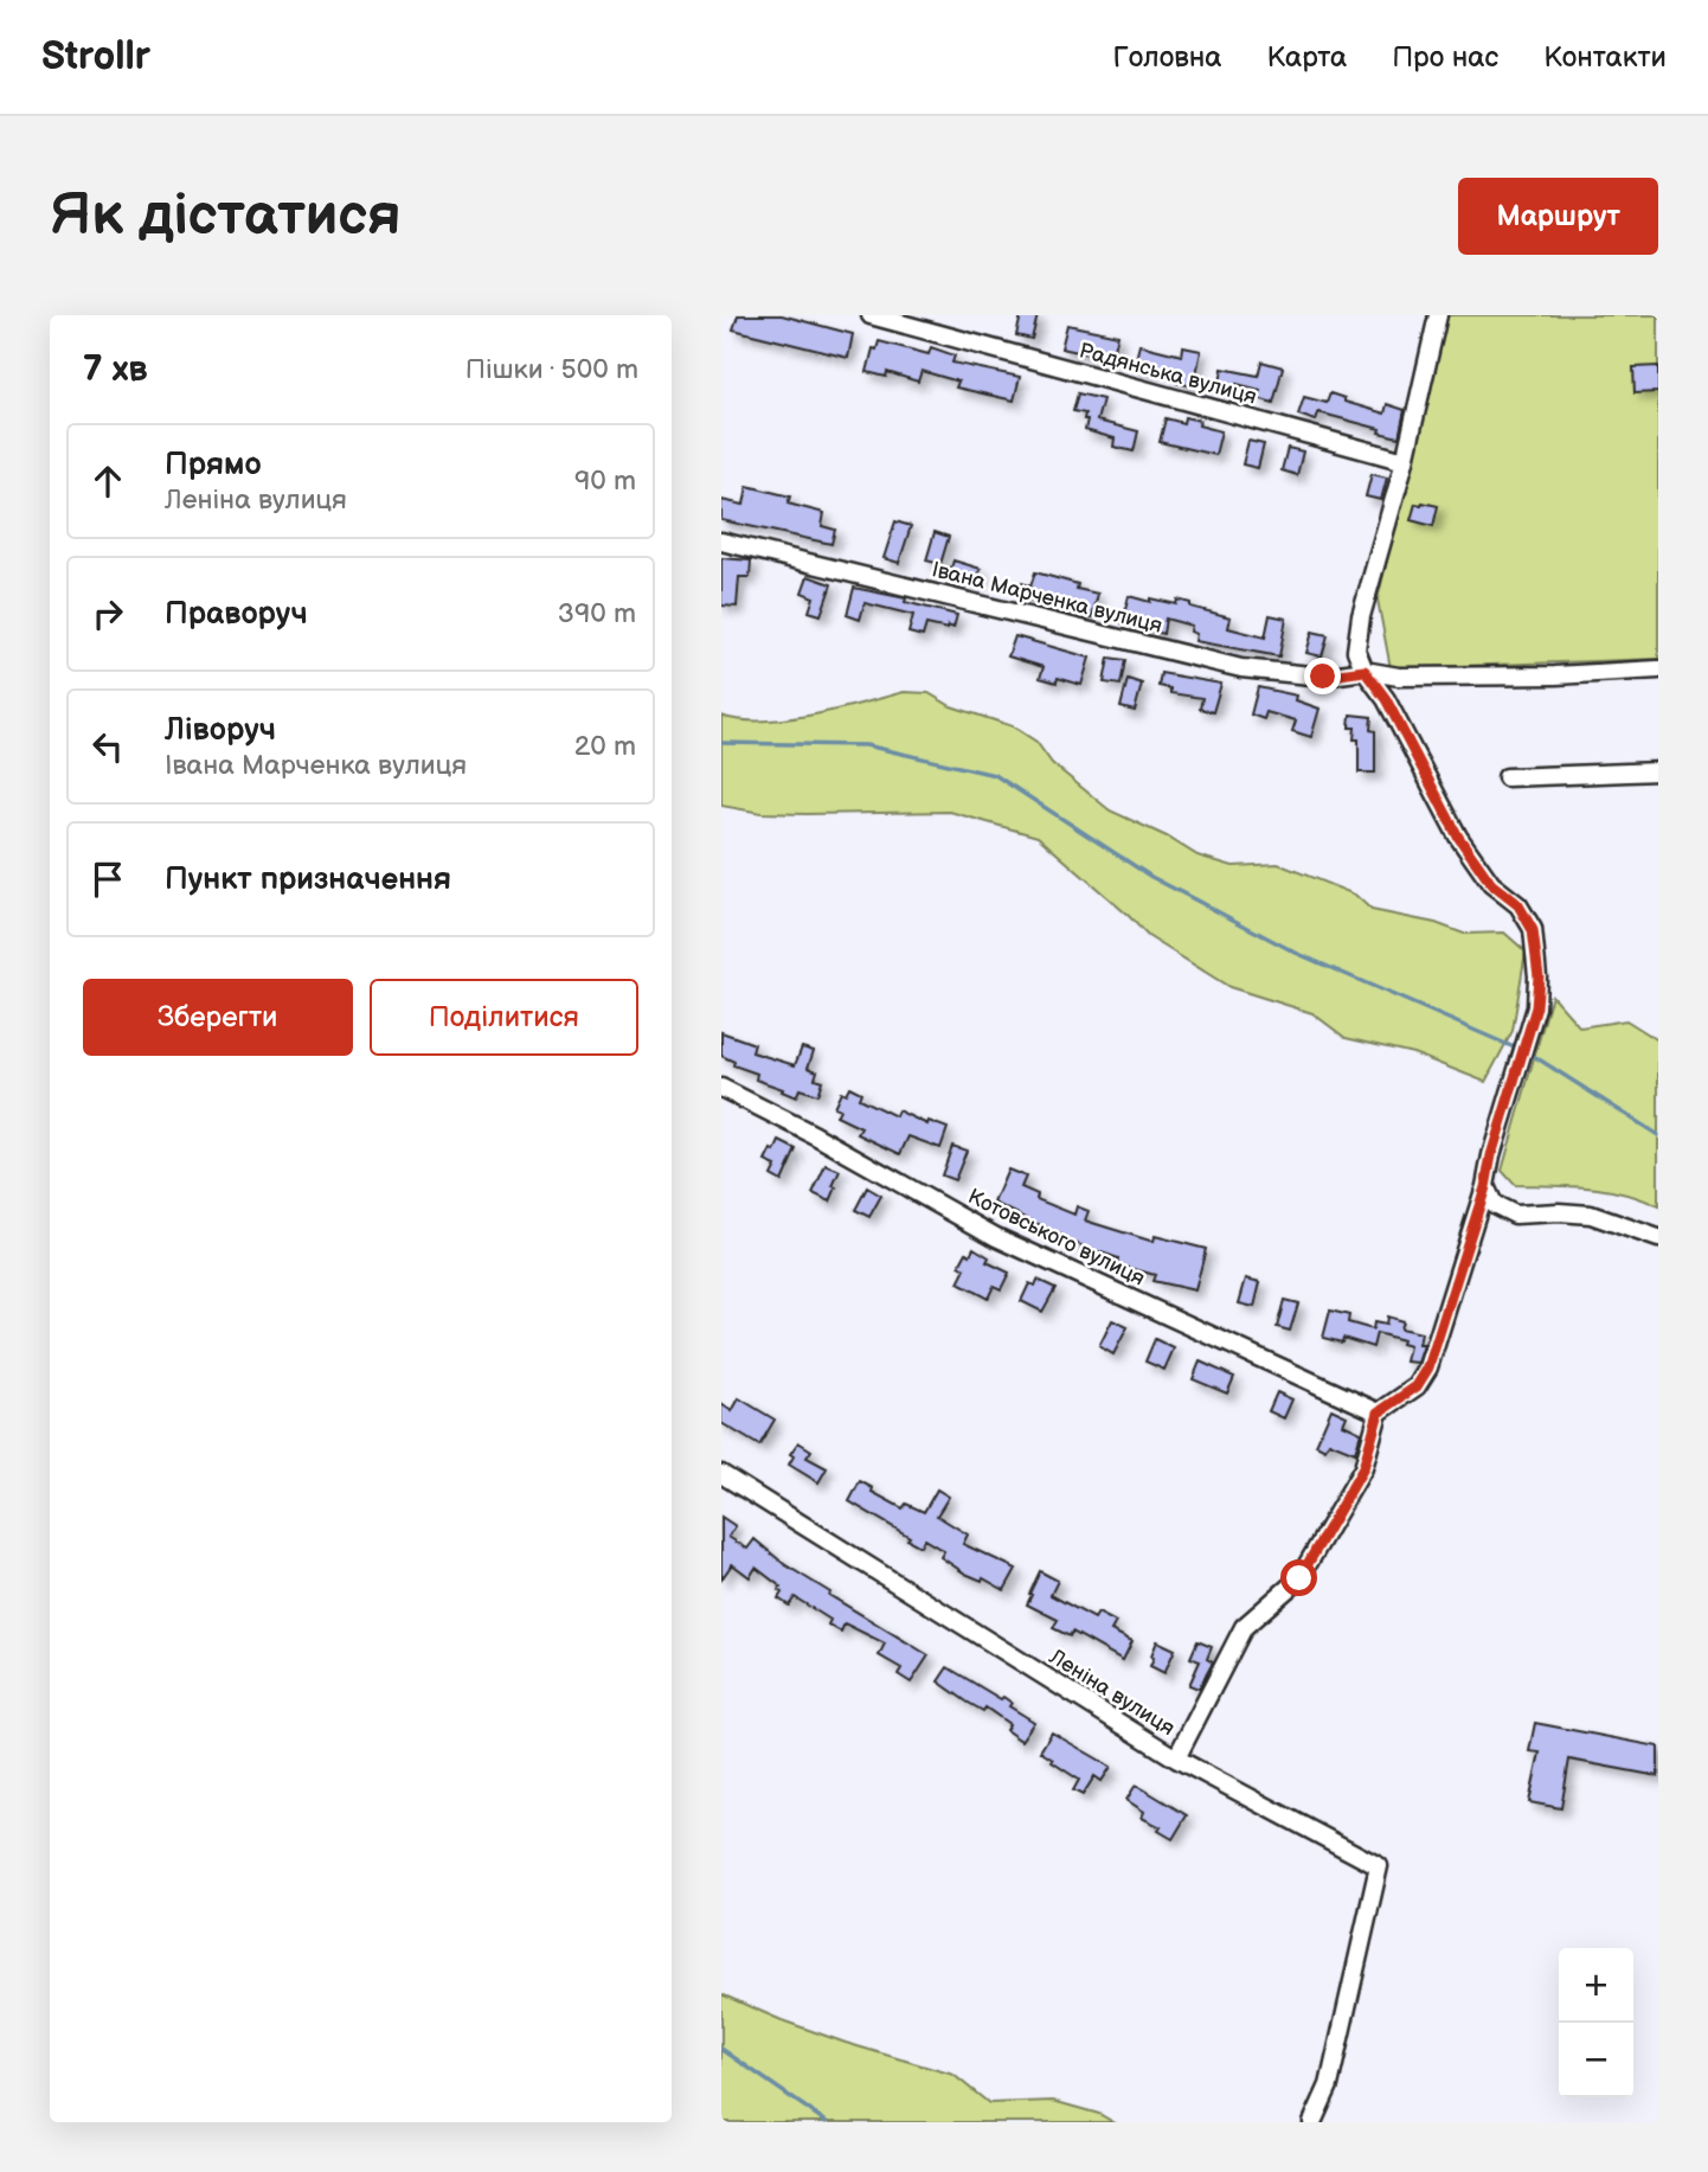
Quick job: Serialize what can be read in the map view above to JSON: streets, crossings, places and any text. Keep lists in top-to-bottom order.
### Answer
{
  "streets": {
    "street": [
      "Радянська вулиця",
      "Івана Марченка вулиця",
      "Котовського вулиця",
      "Леніна вулиця"
    ]
  },
  "crossings": [
    ["Котовського вулиця", "Леніна вулиця"]
  ],
  "page": {
    "header": "Strollr",
    "nav": [
      "Головна",
      "Карта",
      "Про нас",
      "Контакти"
    ],
    "buttons": [
      "Маршрут",
      ["Зберегти", "Поділитися"]
    ],
    "title": "Як дістатися",
    "heading": ["7 хв", "Пішки · 500 m"],
    "list": [
      ["Прямо", "Леніна вулиця", "90 m"],
      ["Праворуч", "390 m"],
      ["Ліворуч", "Івана Марченка вулиця", "20 m"],
      "Пункт призначення"
    ],
    "map_buttons": ["+", "−"]
  }
}
